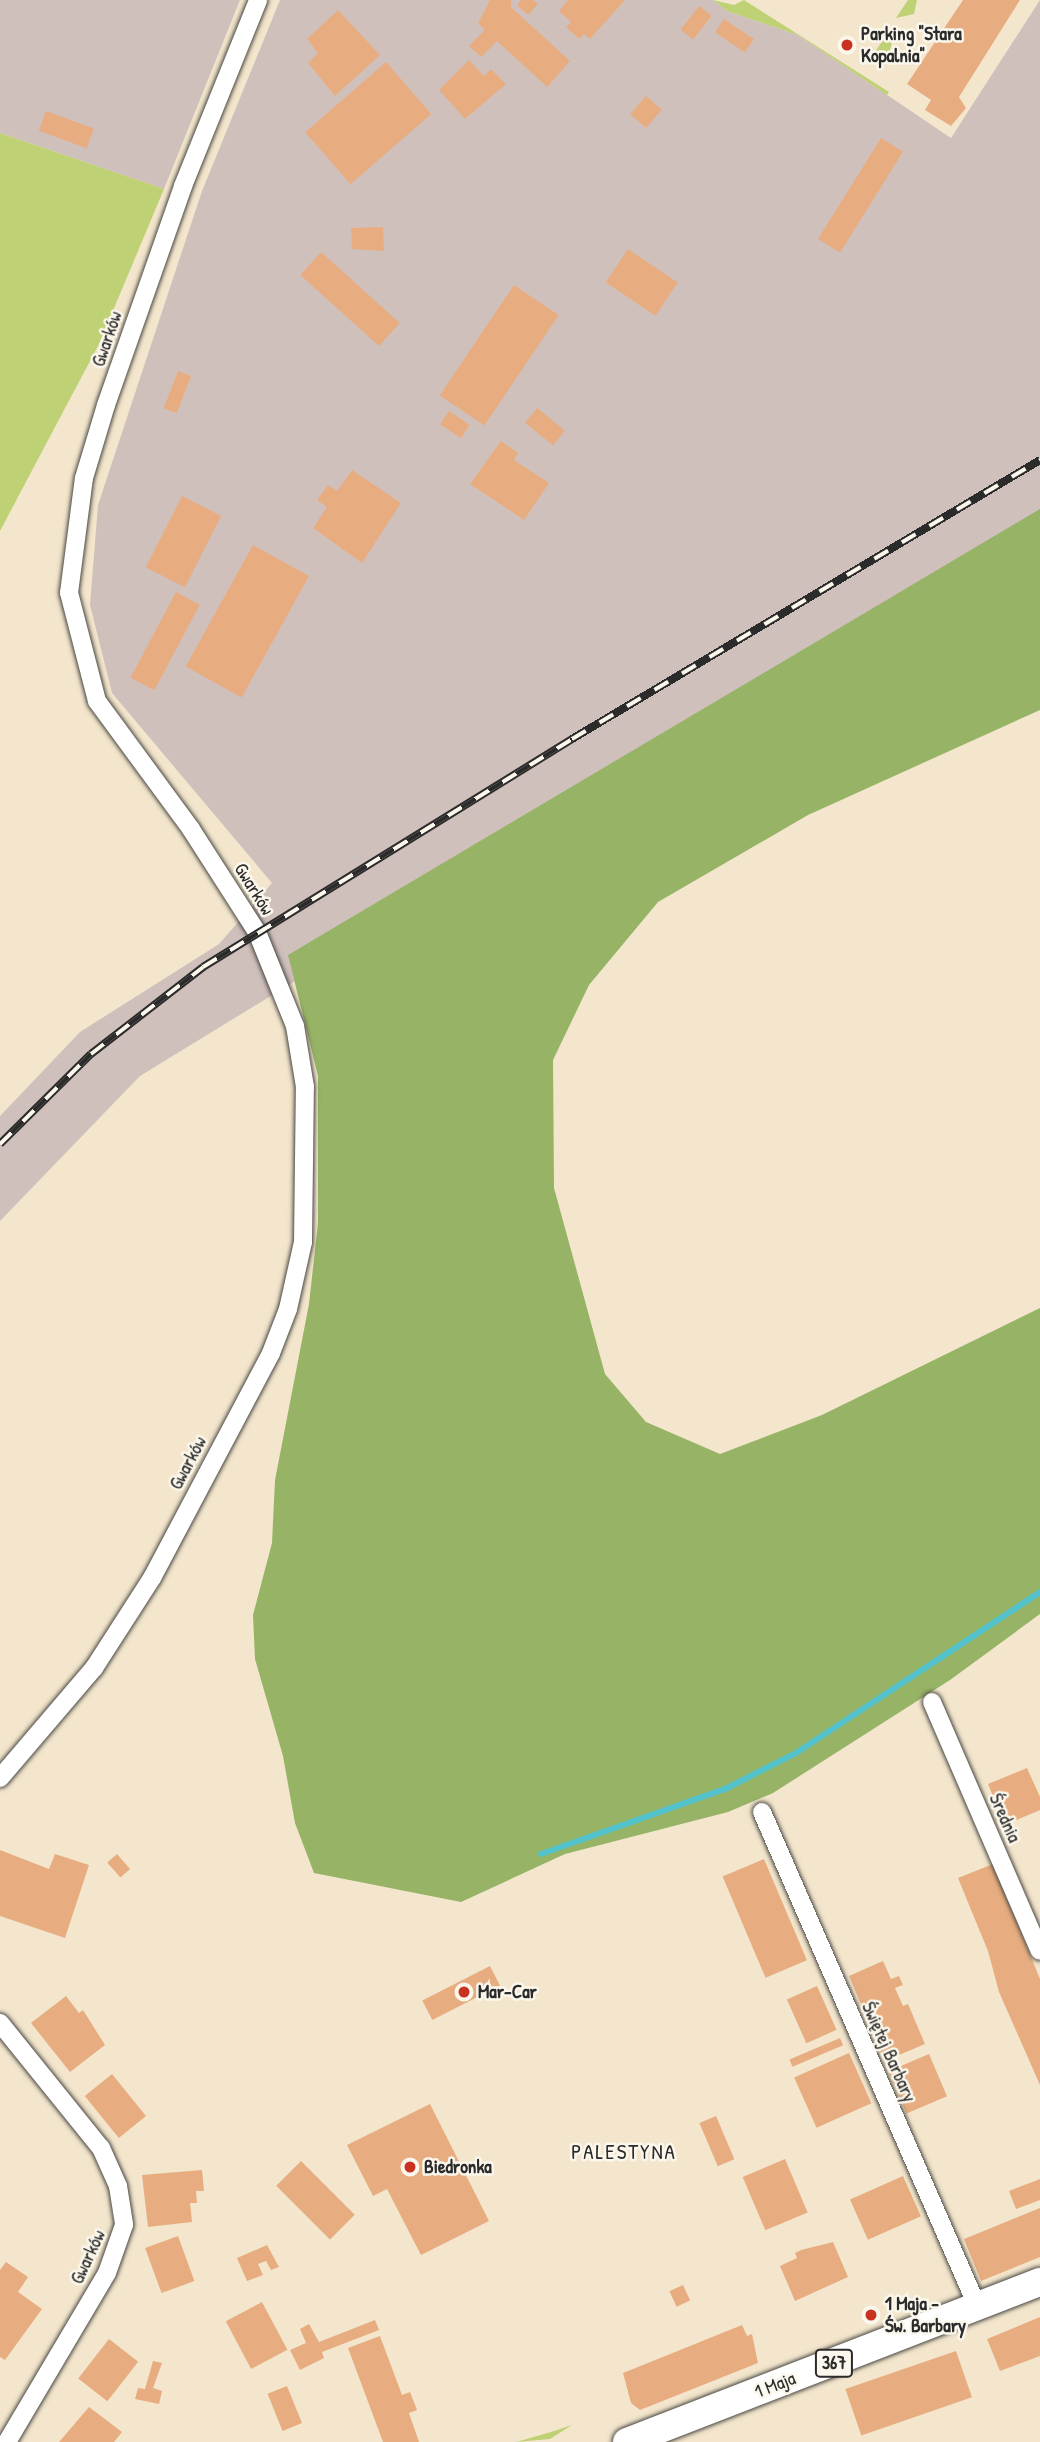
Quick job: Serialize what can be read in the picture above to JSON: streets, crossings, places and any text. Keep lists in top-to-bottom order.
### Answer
{
  "streets": {
    "main road": ["367", "1 Maja"],
    "street": ["Gwarków", "Średnia", "Świętej Barbary"]
  },
  "crossings": [
    ["Świętej Barbary", "1 Maja"]
  ],
  "districts": ["PALESTYNA"],
  "places": [
    "Parking \"Stara Kopalnia\"",
    "Mar-Car",
    "Biedronka",
    "1 Maja - Św. Barbary"
  ]
}
